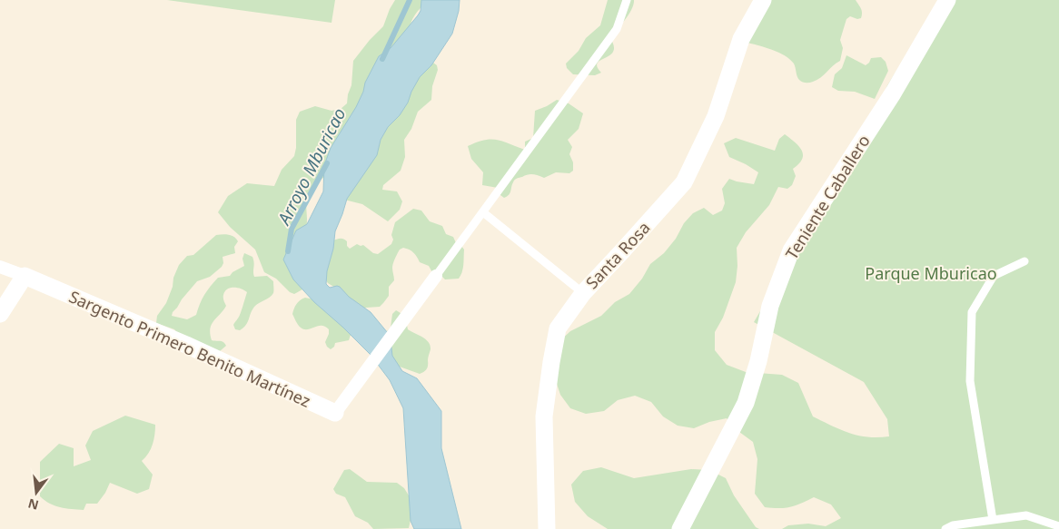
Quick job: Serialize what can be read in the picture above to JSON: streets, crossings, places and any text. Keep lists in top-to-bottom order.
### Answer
{
  "streets": {
    "street": ["Teniente Caballero", "Santa Rosa", "Sargento Primero Benito Martínez"]
  },
  "water": ["Arroyo Mburicao"],
  "parks": ["Parque Mburicao"],
  "north": "bottom"
}
